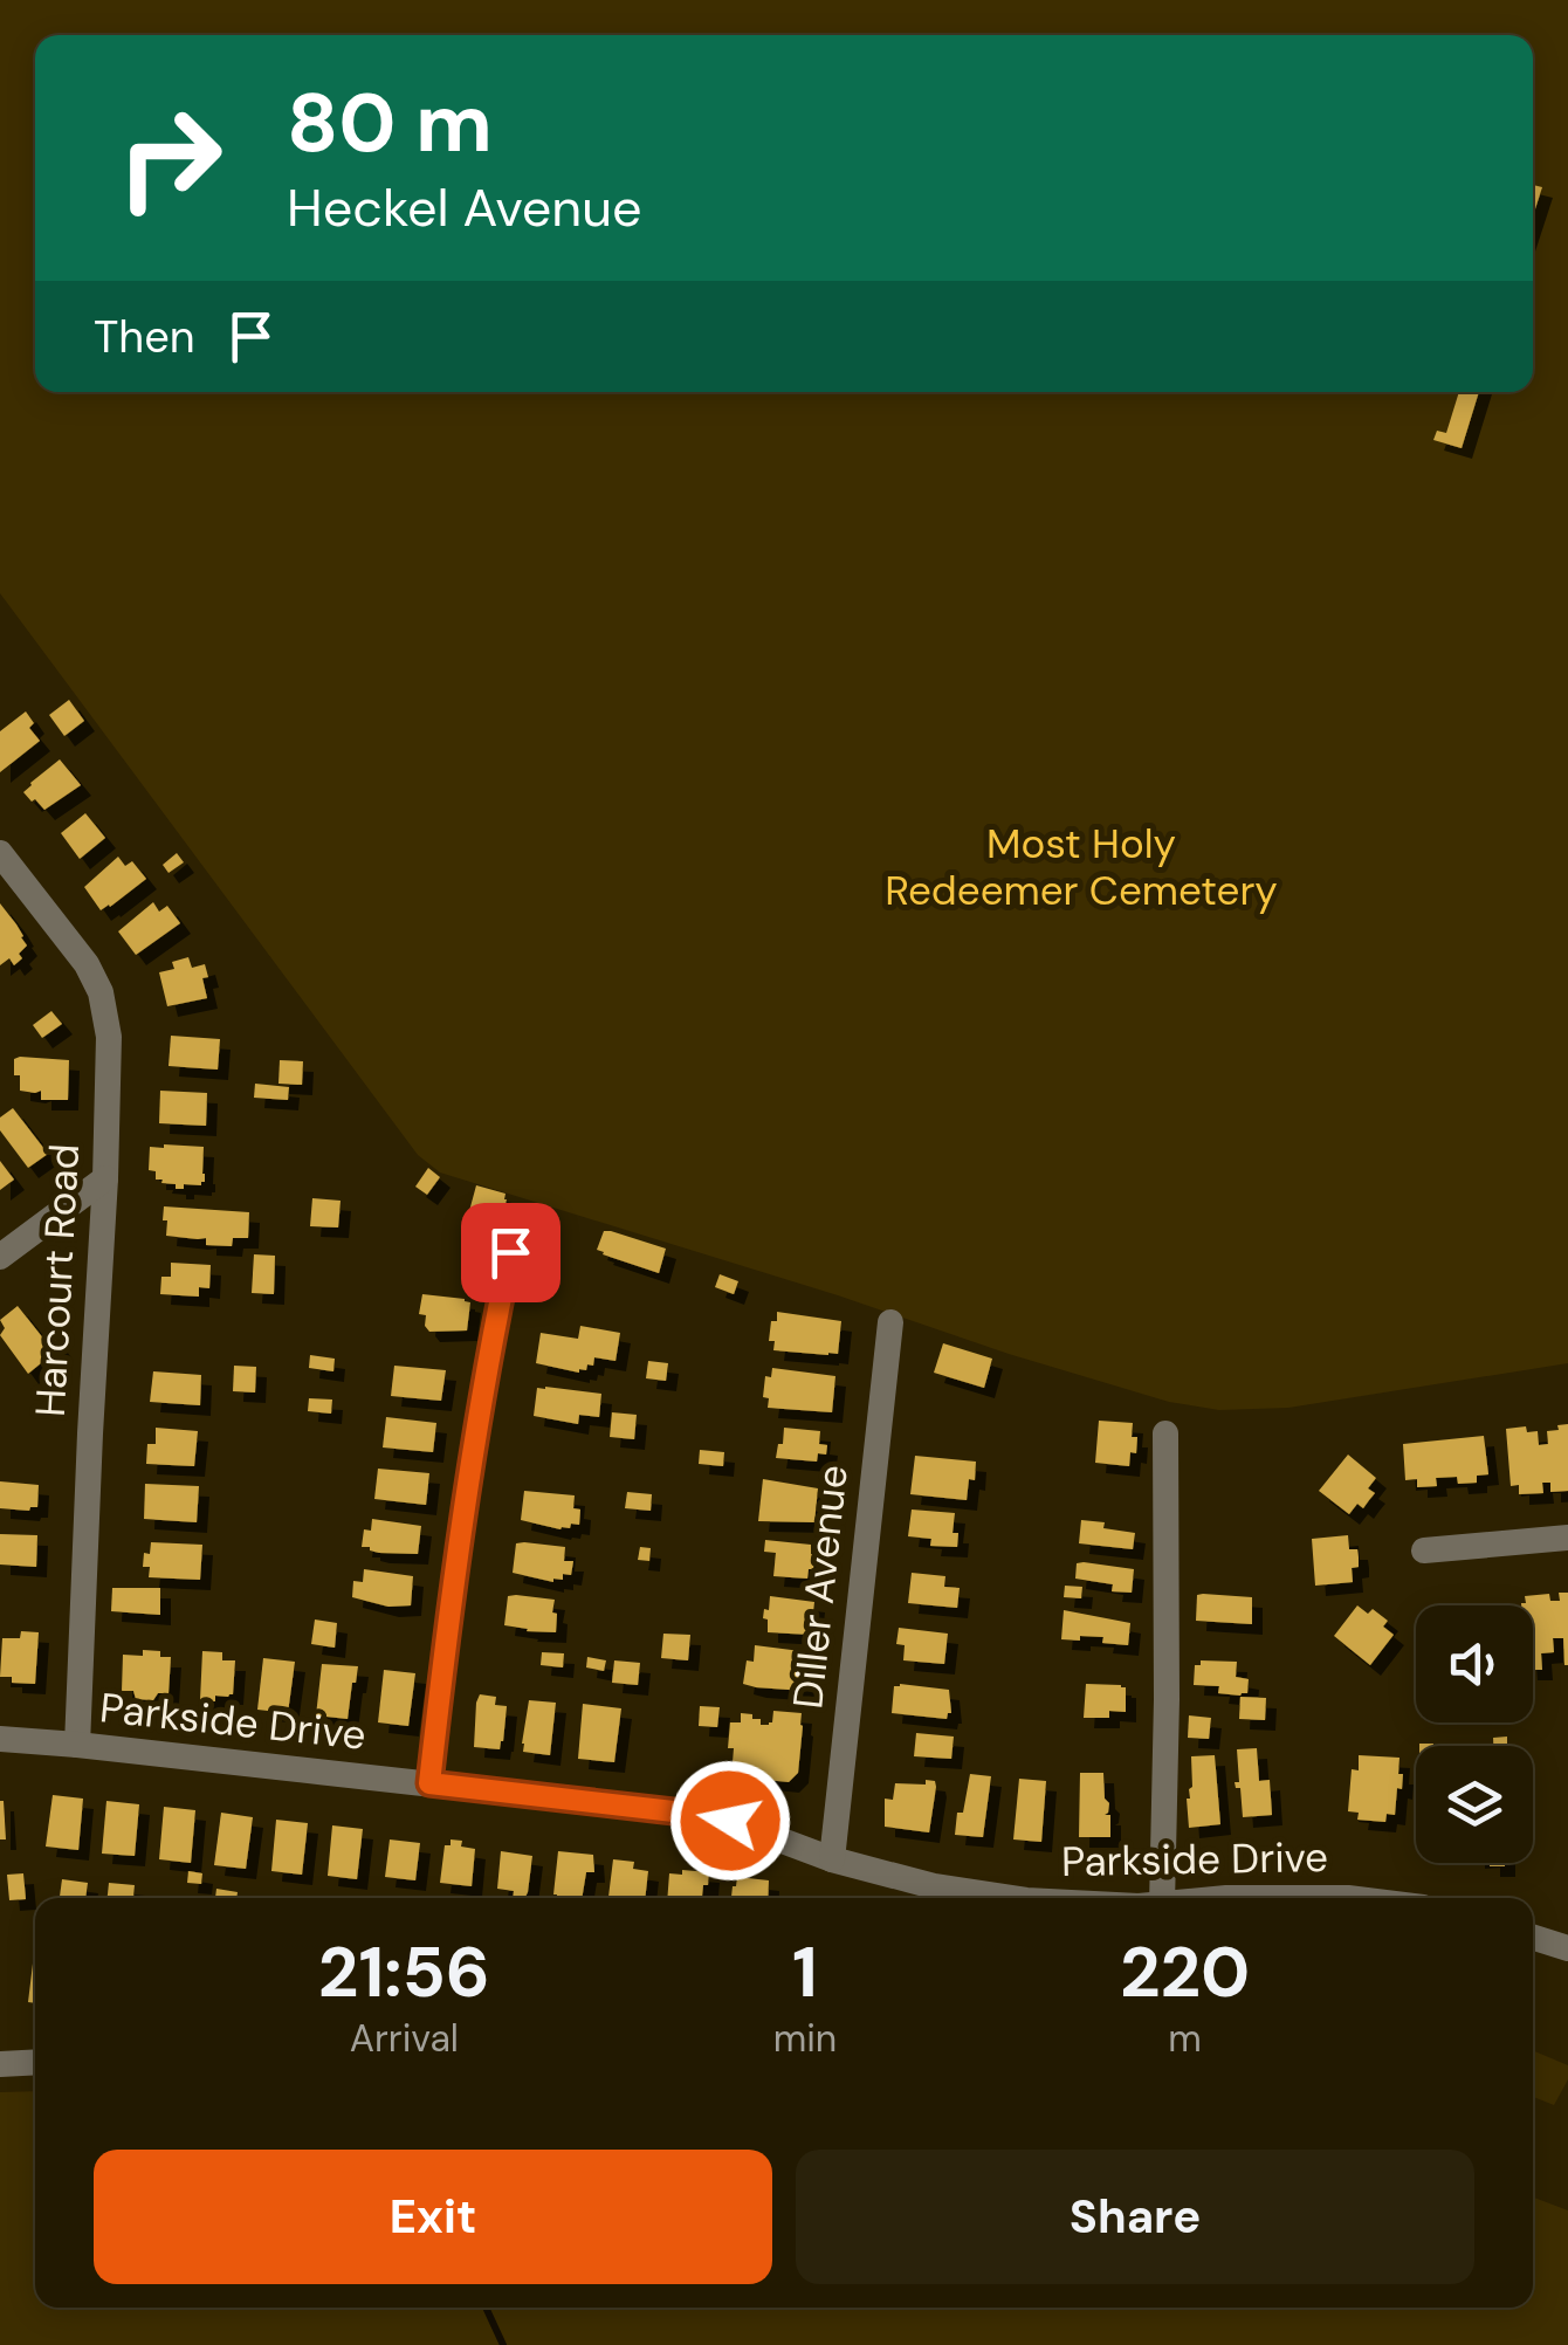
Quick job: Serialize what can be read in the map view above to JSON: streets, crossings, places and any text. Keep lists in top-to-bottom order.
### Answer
{
  "streets": {
    "street": ["Harcourt Road", "Diller Avenue", "Parkside Drive"]
  },
  "crossings": [
    ["Harcourt Road", "Parkside Drive"],
    ["Diller Avenue", "Parkside Drive"]
  ],
  "parks": ["Most Holy Redeemer Cemetery"],
  "page": {
    "turn": ["80 m", "Heckel Avenue"],
    "then": "Then",
    "eta": [
      "21:56",
      "Arrival",
      "1",
      "min",
      "220",
      "m"
    ],
    "buttons": ["Exit", "Share"]
  }
}
